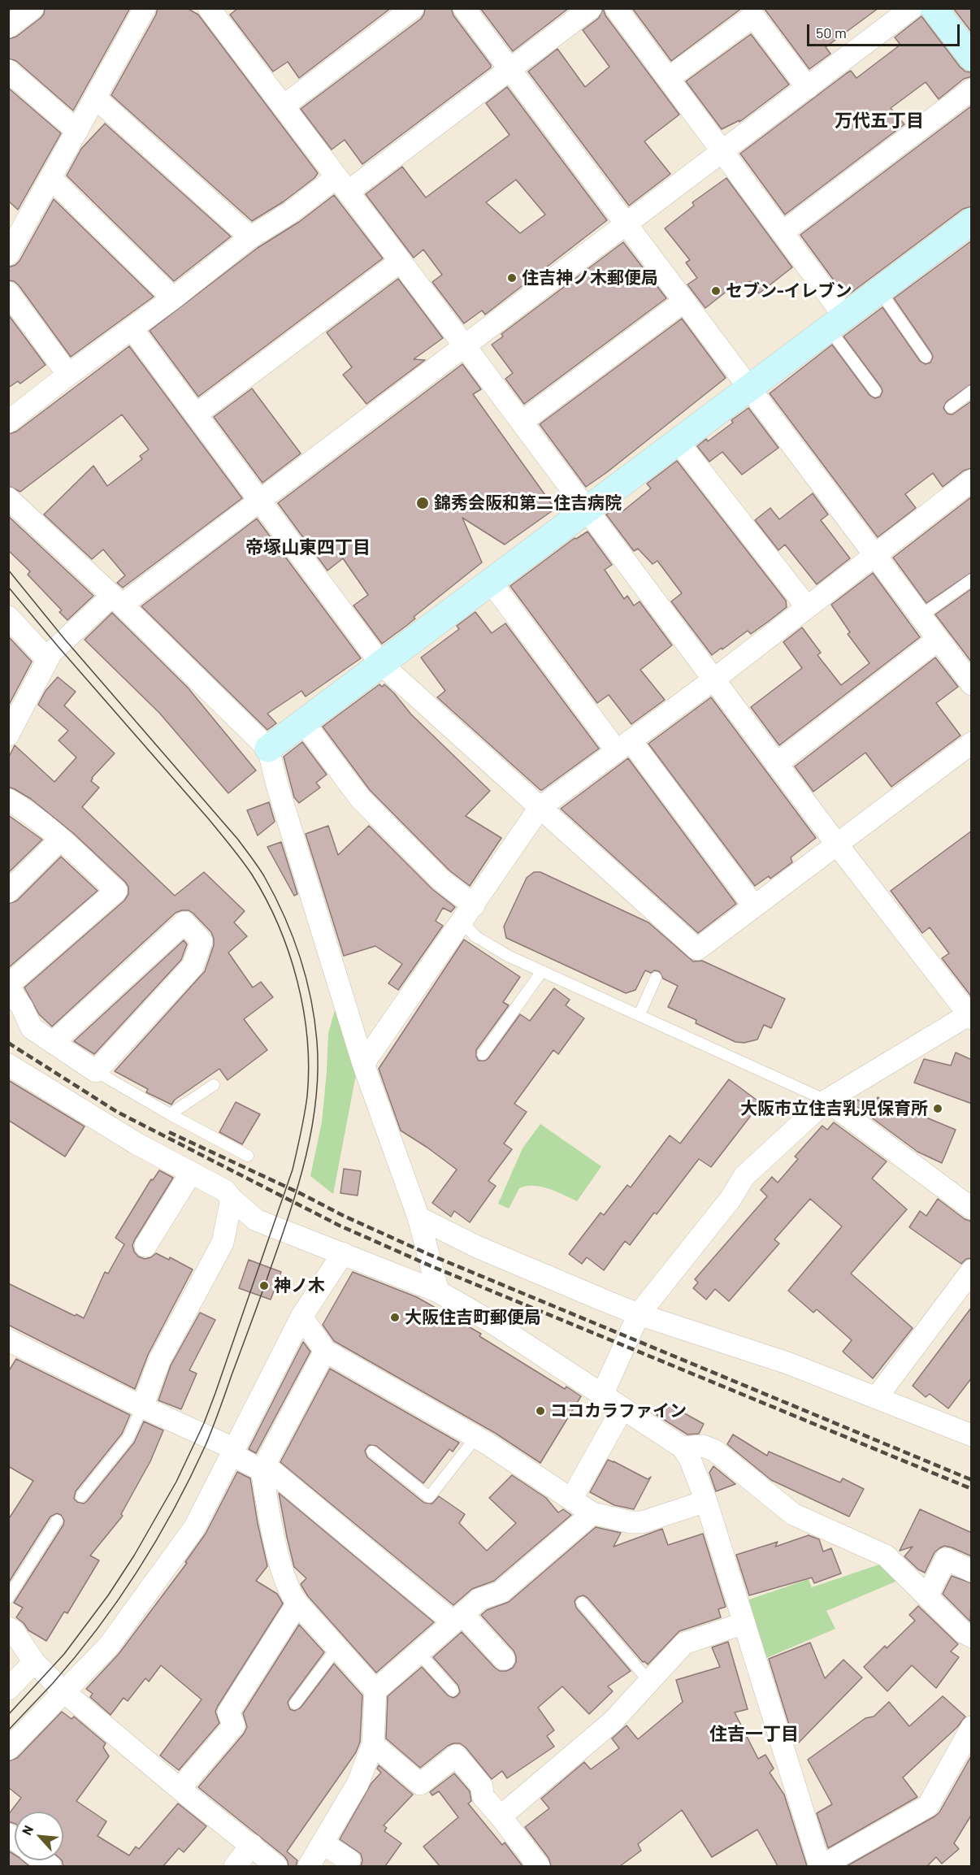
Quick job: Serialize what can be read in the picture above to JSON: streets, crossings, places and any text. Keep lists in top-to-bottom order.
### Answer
{
  "districts": ["万代五丁目", "帝塚山東四丁目", "住吉一丁目"],
  "places": [
    "住吉神ノ木郵便局",
    "セブン-イレブン",
    "錦秀会阪和第二住吉病院",
    "大阪市立住吉乳児保育所",
    "神ノ木",
    "大阪住吉町郵便局",
    "ココカラファイン"
  ],
  "scale_bar": "50 m",
  "north": "top left"
}
